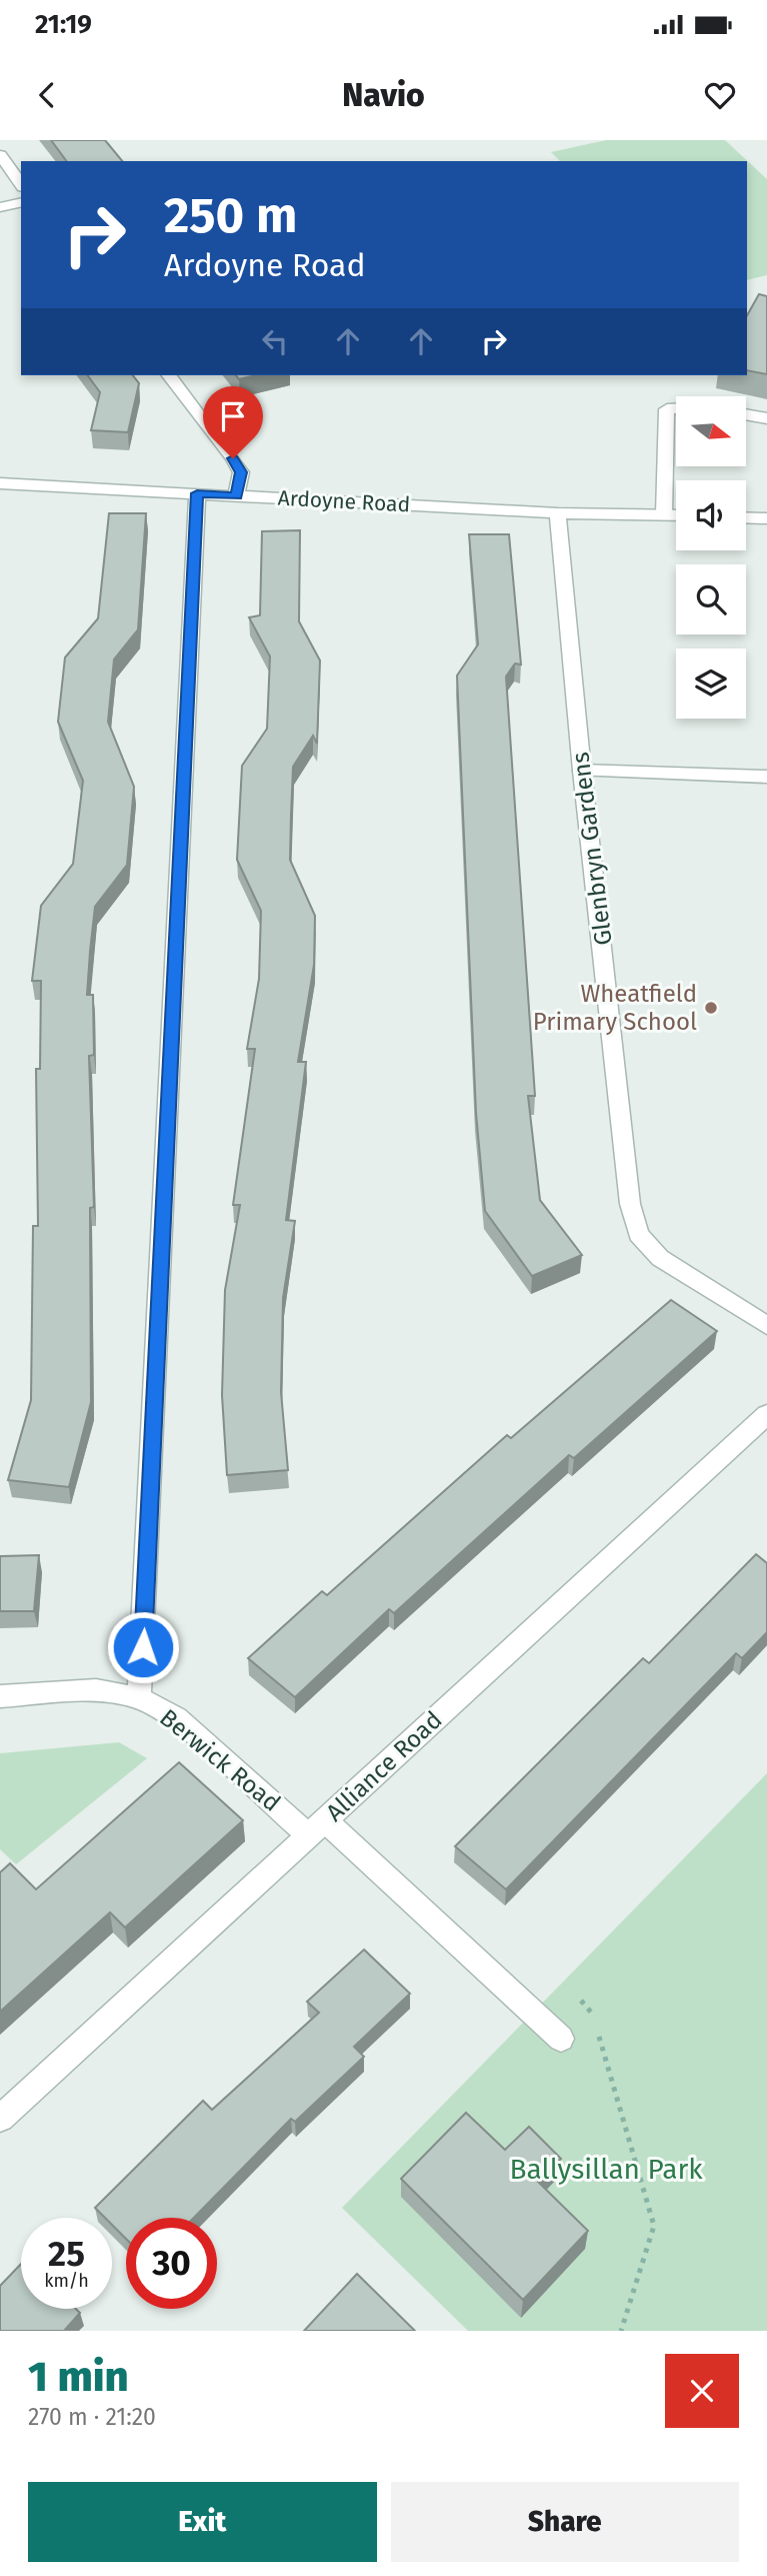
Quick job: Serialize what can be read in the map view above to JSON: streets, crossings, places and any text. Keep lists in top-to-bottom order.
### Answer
{
  "streets": {
    "street": [
      "Ardoyne Road",
      "Glenbryn Gardens",
      "Berwick Road",
      "Alliance Road"
    ]
  },
  "crossings": [
    ["Ardoyne Road", "Glenbryn Gardens"],
    ["Berwick Road", "Alliance Road"]
  ],
  "parks": ["Ballysillan Park"],
  "places": ["Wheatfield Primary School"],
  "north": "right",
  "page": {
    "status": "21:19",
    "header": "Navio",
    "turn": ["250 m", "Ardoyne Road"],
    "speed": "25 km/h",
    "limit": "30",
    "heading": ["1 min", "270 m · 21:20"],
    "buttons": ["Exit", "Share"]
  }
}
